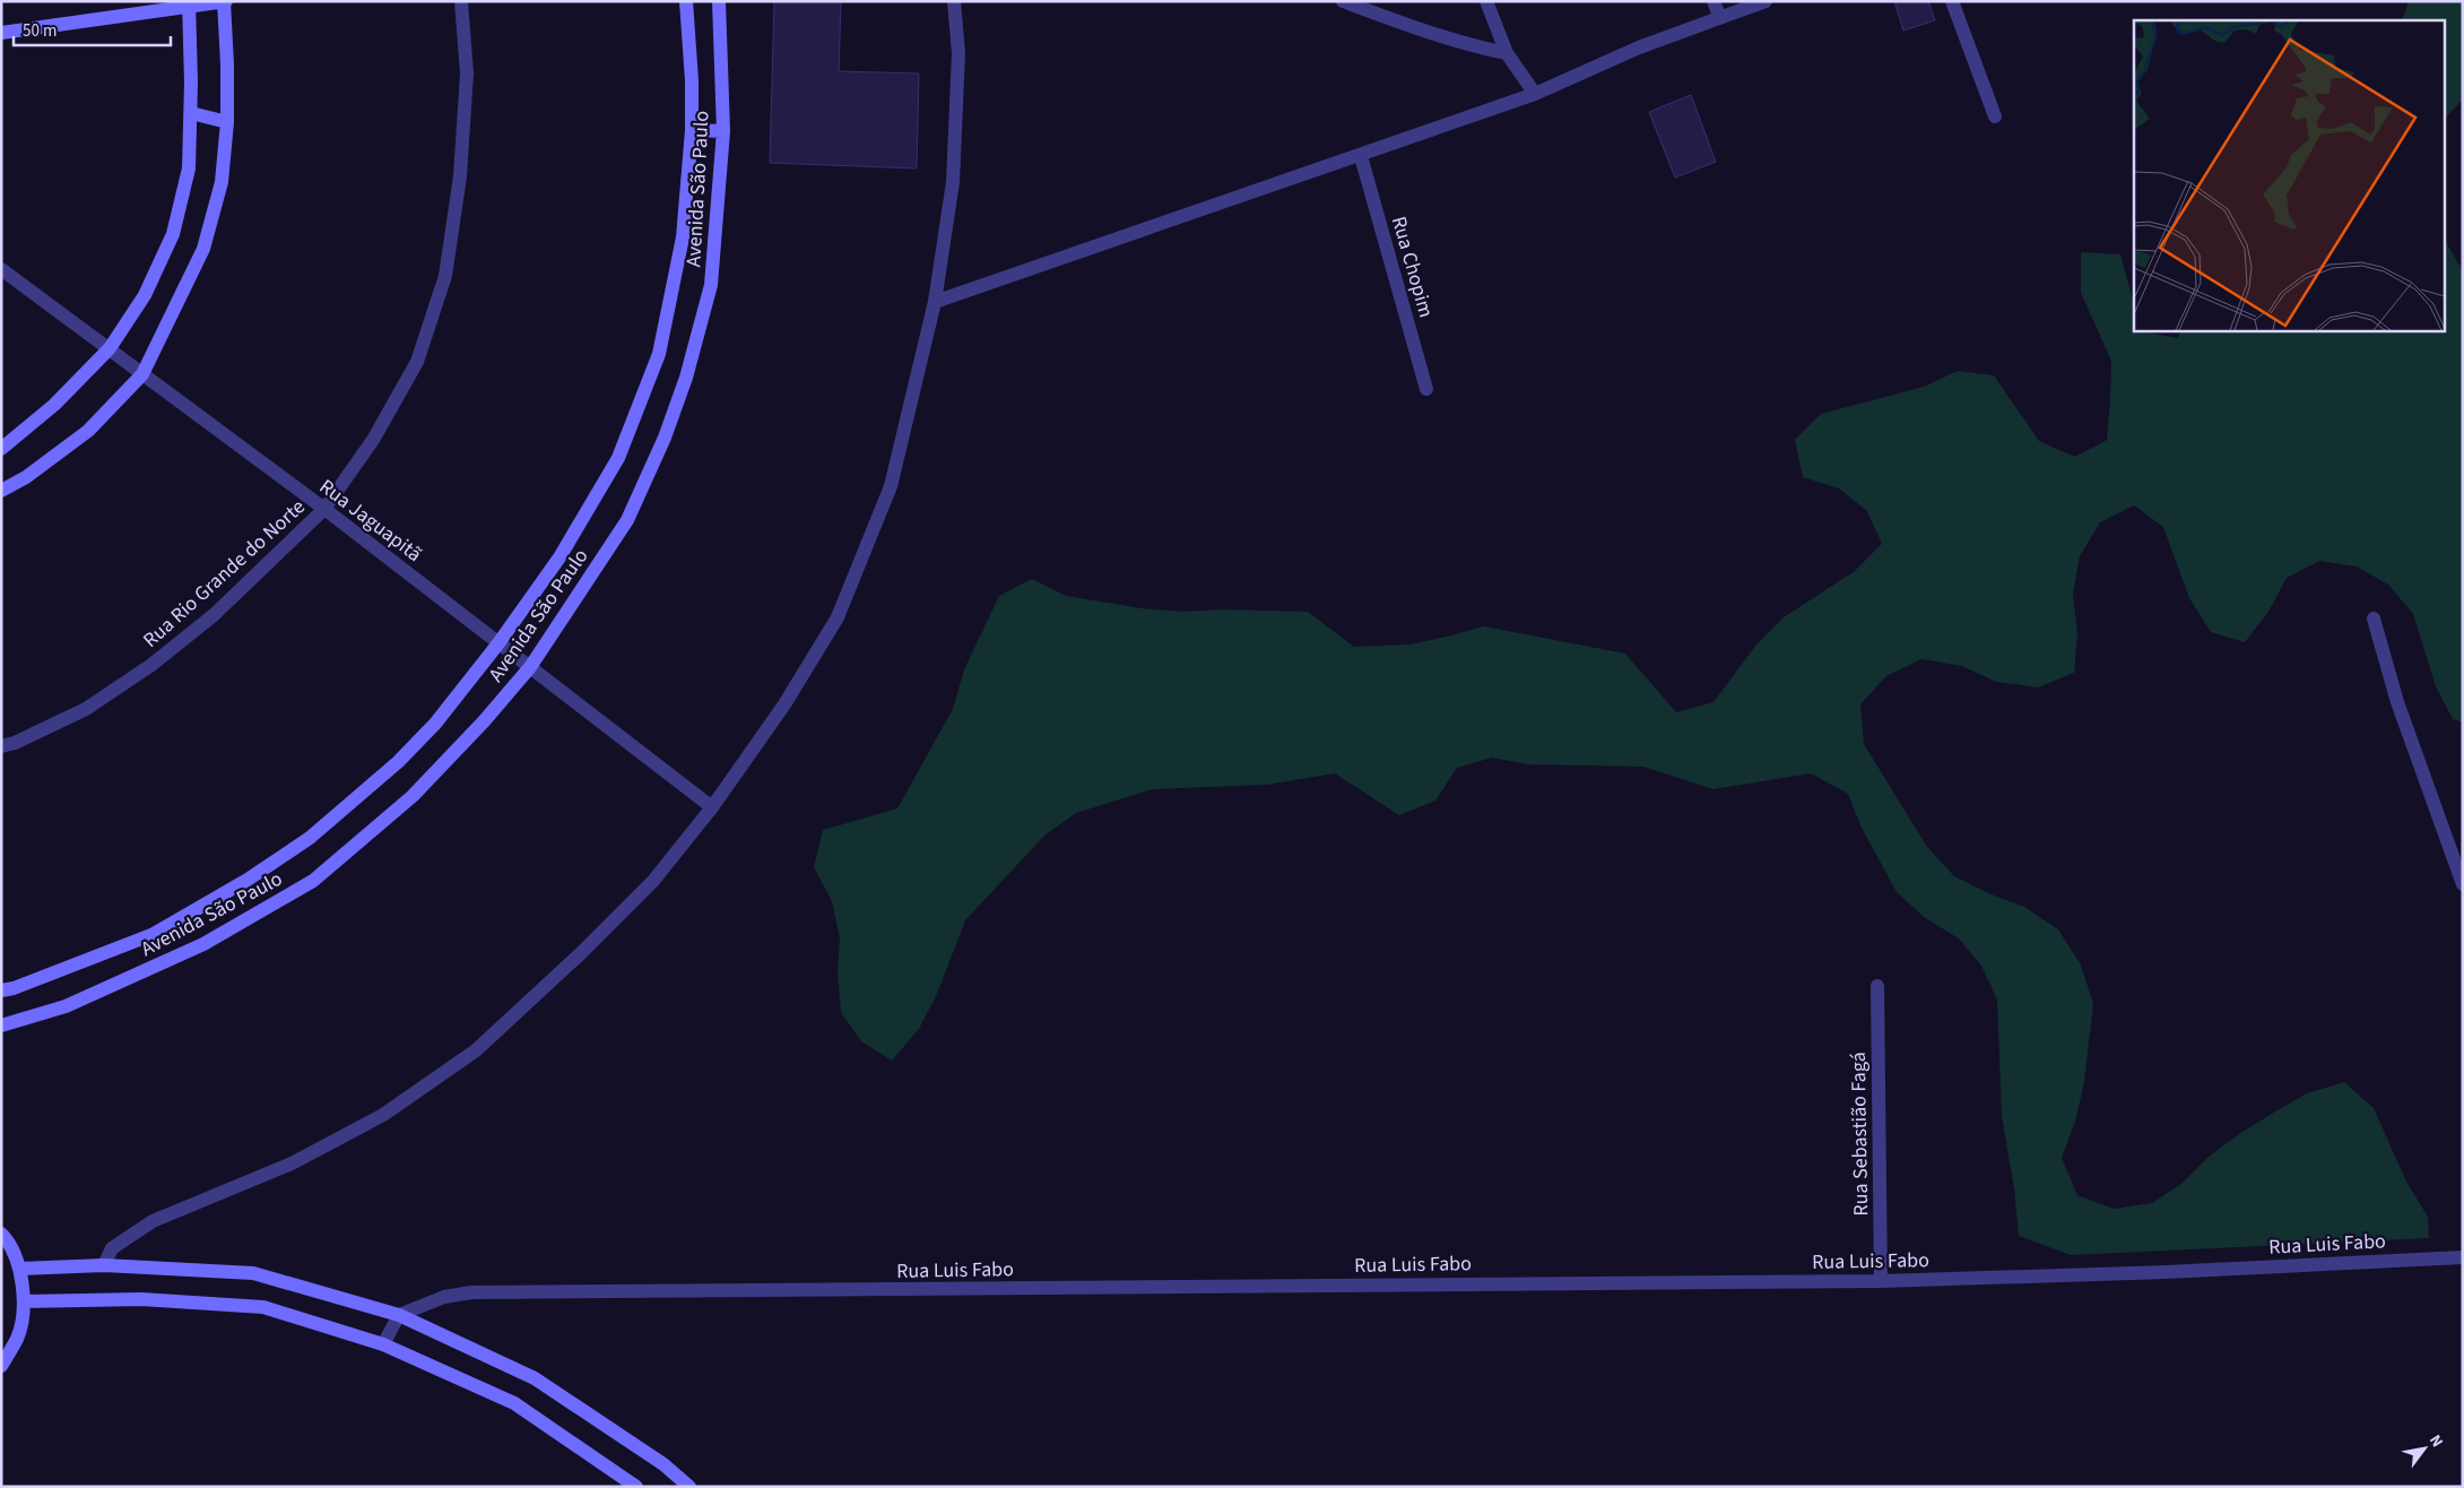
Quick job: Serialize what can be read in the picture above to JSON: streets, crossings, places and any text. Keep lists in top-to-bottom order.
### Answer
{
  "streets": {
    "street": [
      "Avenida São Paulo",
      "Rua Chopim",
      "Rua Jaguapitã",
      "Rua Rio Grande do Norte",
      "Rua Sebastião Fagá",
      "Rua Luis Fabo"
    ]
  },
  "crossings": [
    ["Avenida São Paulo", "Rua Jaguapitã"],
    ["Rua Jaguapitã", "Rua Rio Grande do Norte"],
    ["Rua Sebastião Fagá", "Rua Luis Fabo"]
  ],
  "scale_bar": "50 m",
  "north": "top right"
}
